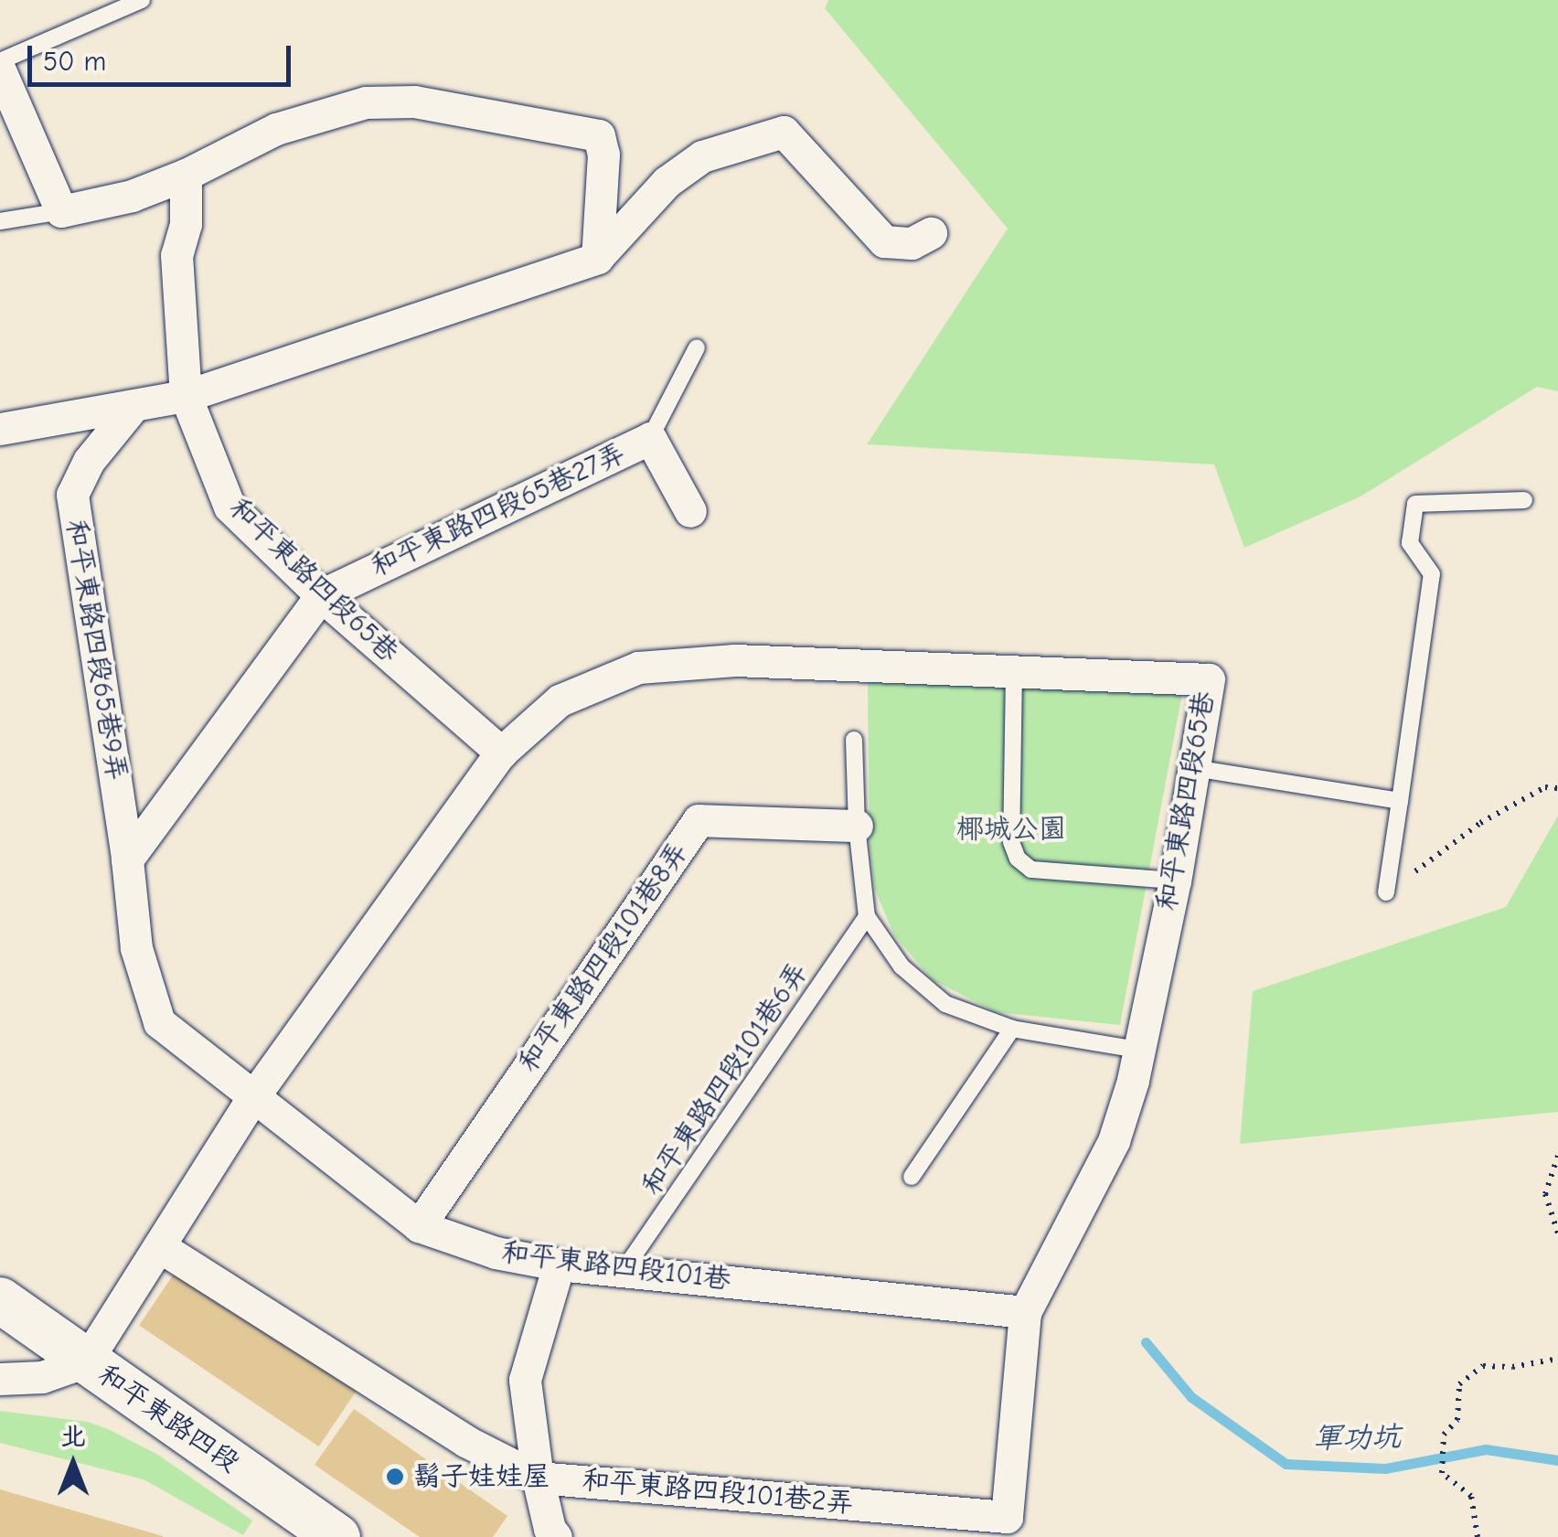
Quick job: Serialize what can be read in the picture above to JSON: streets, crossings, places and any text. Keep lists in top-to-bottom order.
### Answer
{
  "streets": {
    "main road": ["和平東路四段"],
    "street": [
      "和平東路四段65巷27弄",
      "和平東路四段65巷",
      "和平東路四段65巷9弄",
      "和平東路四段101巷8弄",
      "和平東路四段101巷",
      "和平東路四段101巷2弄"
    ],
    "lane": ["和平東路四段101巷6弄"]
  },
  "crossings": [
    ["和平東路四段65巷27弄", "和平東路四段65巷"],
    ["和平東路四段65巷", "和平東路四段65巷9弄"],
    ["和平東路四段65巷", "和平東路四段101巷"],
    ["和平東路四段65巷", "和平東路四段"],
    ["和平東路四段65巷", "和平東路四段101巷2弄"],
    ["和平東路四段65巷9弄", "和平東路四段101巷"],
    ["和平東路四段101巷8弄", "和平東路四段101巷"],
    ["和平東路四段101巷6弄", "和平東路四段101巷"]
  ],
  "water": ["軍功坑"],
  "parks": ["椰城公園"],
  "places": ["鬍子娃娃屋"],
  "scale_bar": "50 m",
  "north": "top"
}
